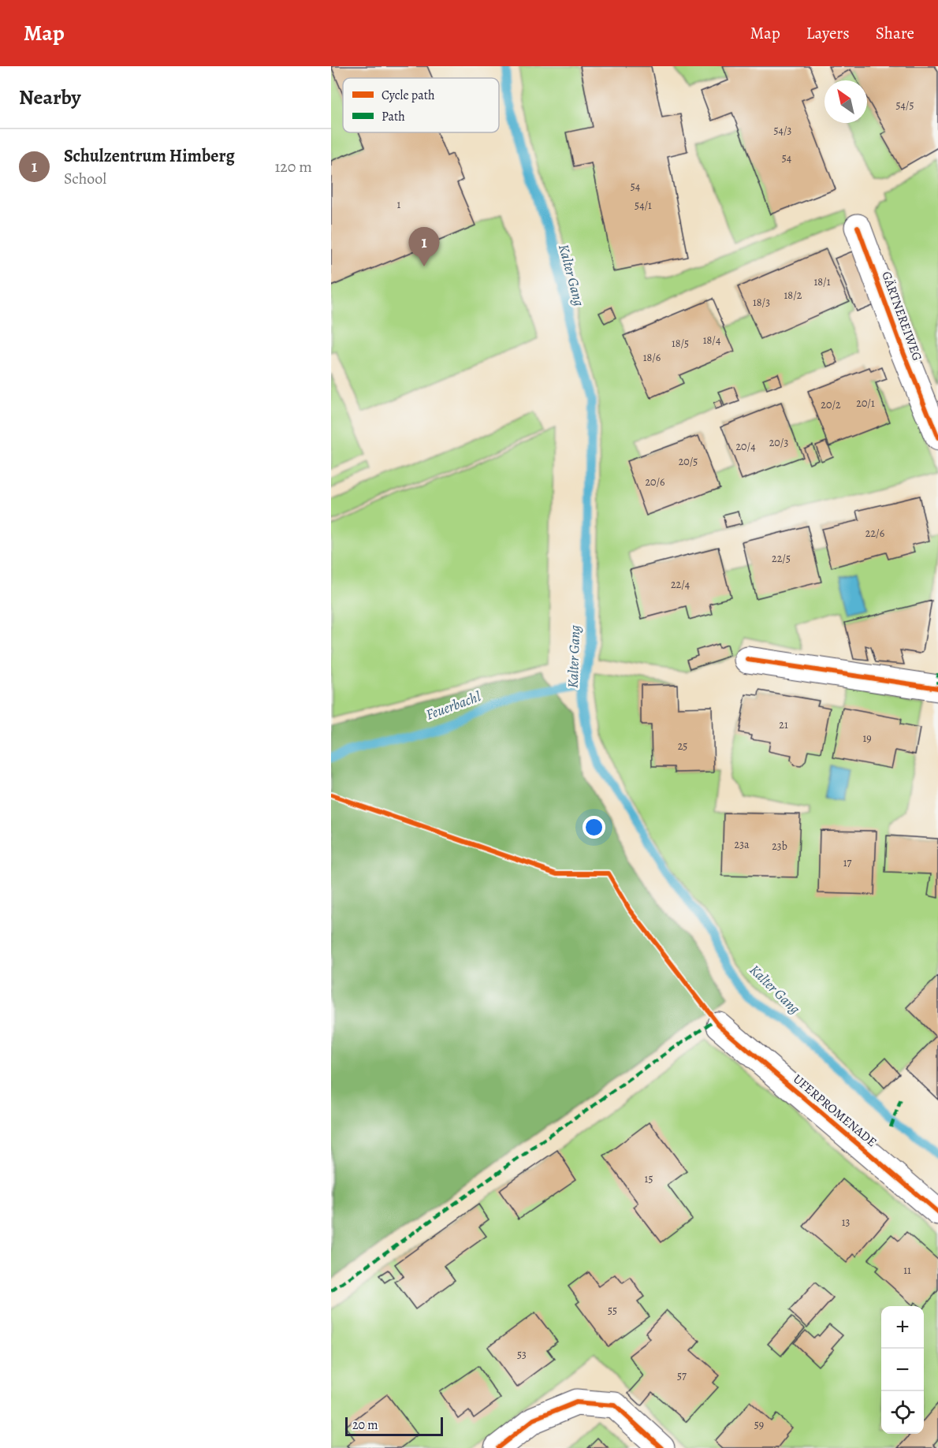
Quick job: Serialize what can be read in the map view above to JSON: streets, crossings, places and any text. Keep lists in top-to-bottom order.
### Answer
{
  "streets": {
    "street": ["GÄRTNEREIWEG", "UFERPROMENADE"]
  },
  "water": ["Kalter Gang", "Feuerbachl"],
  "house_numbers": [
    "54/5",
    "54/3",
    "54",
    "54",
    "1",
    "54/1",
    "18/1",
    "18/2",
    "18/3",
    "18/4",
    "18/5",
    "18/6",
    "20/1",
    "20/2",
    "20/3",
    "20/4",
    "20/5",
    "20/6",
    "22/6",
    "22/5",
    "22/4",
    "21",
    "19",
    "25",
    "23a",
    "23b",
    "17",
    "15",
    "13",
    "11",
    "55",
    "53",
    "57",
    "59"
  ],
  "legend": ["Cycle path", "Path"],
  "scale_bar": "20 m",
  "north": "top left",
  "page": {
    "header": "Map",
    "nav": ["Map", "Layers", "Share"],
    "heading": "Nearby",
    "list": [
      {
        "mark": "1",
        "name": "Schulzentrum Himberg",
        "note": "School",
        "value": "120 m"
      }
    ],
    "pins": "1",
    "map_buttons": ["+", "−"],
    "scale": "20 m"
  }
}
